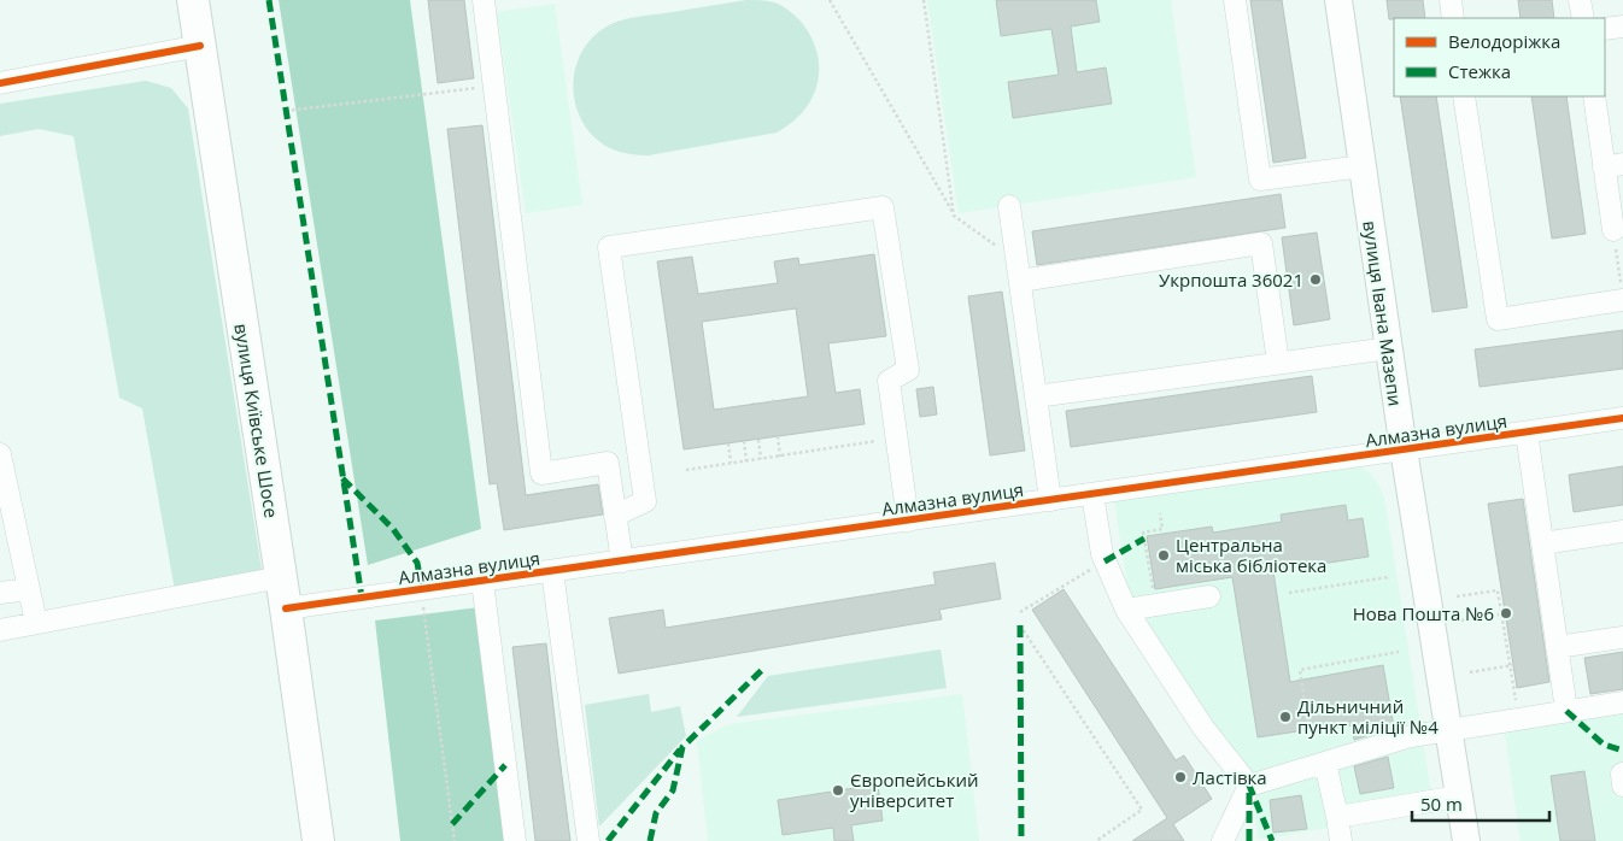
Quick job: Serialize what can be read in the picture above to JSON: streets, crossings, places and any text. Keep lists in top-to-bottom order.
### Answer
{
  "streets": {
    "highway": ["вулиця Київське Шосе"],
    "main road": ["вулиця Івана Мазепи"],
    "street": ["Алмазна вулиця"]
  },
  "crossings": [
    ["вулиця Івана Мазепи", "Алмазна вулиця"],
    ["вулиця Київське Шосе", "Алмазна вулиця"]
  ],
  "places": [
    "Укрпошта 36021",
    "Центральна міська бібліотека",
    "Нова Пошта №6",
    "Дільничний пункт міліції №4",
    "Ластівка",
    "Європейський університет"
  ],
  "legend": ["Велодоріжка", "Стежка"],
  "scale_bar": "50 m"
}
